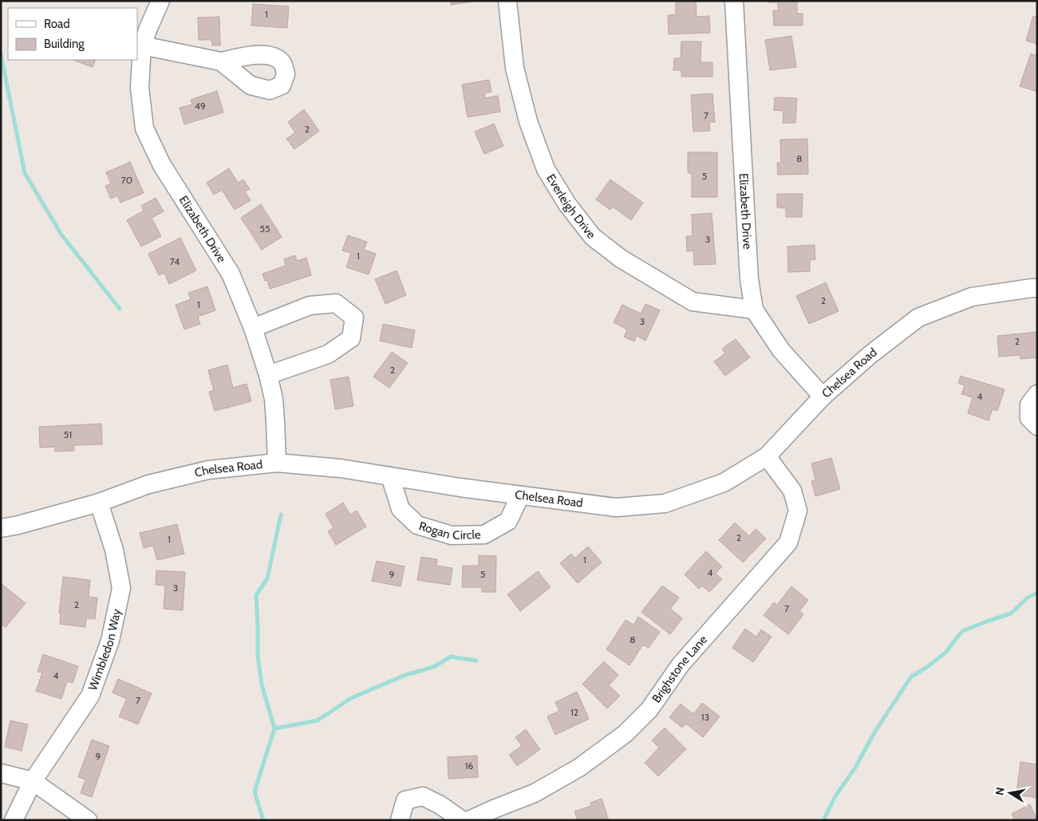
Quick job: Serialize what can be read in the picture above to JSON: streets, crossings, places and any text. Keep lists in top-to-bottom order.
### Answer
{
  "streets": {
    "street": [
      "Everleigh Drive",
      "Elizabeth Drive",
      "Chelsea Road",
      "Rogan Circle",
      "Wimbledon Way",
      "Brighstone Lane"
    ]
  },
  "crossings": [
    ["Everleigh Drive", "Elizabeth Drive"],
    ["Elizabeth Drive", "Chelsea Road"],
    ["Chelsea Road", "Rogan Circle"],
    ["Chelsea Road", "Wimbledon Way"],
    ["Chelsea Road", "Brighstone Lane"]
  ],
  "house_numbers": [
    "1",
    "49",
    "7",
    "2",
    "8",
    "5",
    "70",
    "55",
    "3",
    "1",
    "74",
    "2",
    "1",
    "3",
    "2",
    "2",
    "4",
    "51",
    "2",
    "1",
    "1",
    "4",
    "9",
    "5",
    "3",
    "2",
    "7",
    "8",
    "4",
    "7",
    "12",
    "13",
    "9",
    "16"
  ],
  "legend": ["Road", "Building"],
  "north": "left"
}
